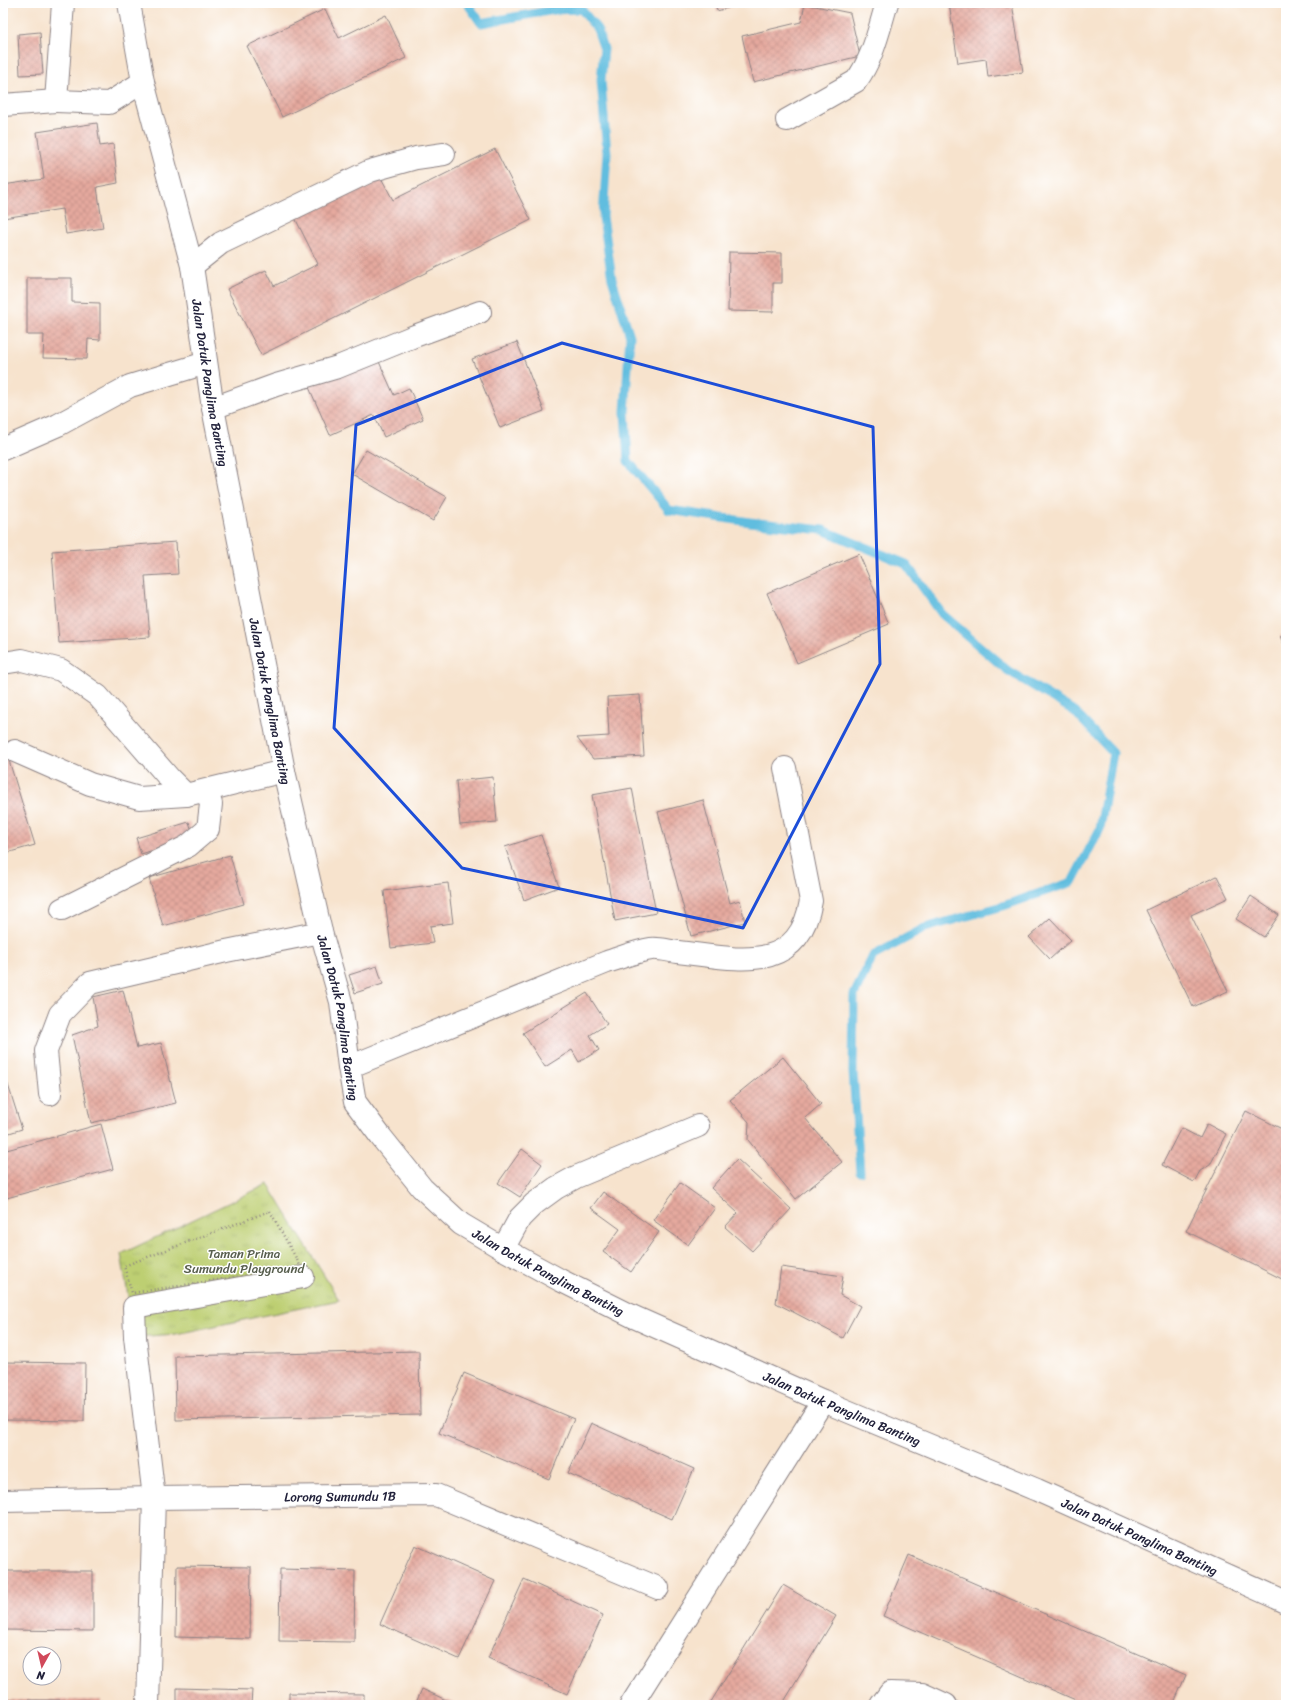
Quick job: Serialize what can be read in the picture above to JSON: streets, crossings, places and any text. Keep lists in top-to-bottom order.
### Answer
{
  "streets": {
    "street": ["Jalan Datuk Panglima Banting", "Lorong Sumundu 1B"]
  },
  "parks": ["Taman Prima Sumundu Playground"],
  "north": "bottom"
}
